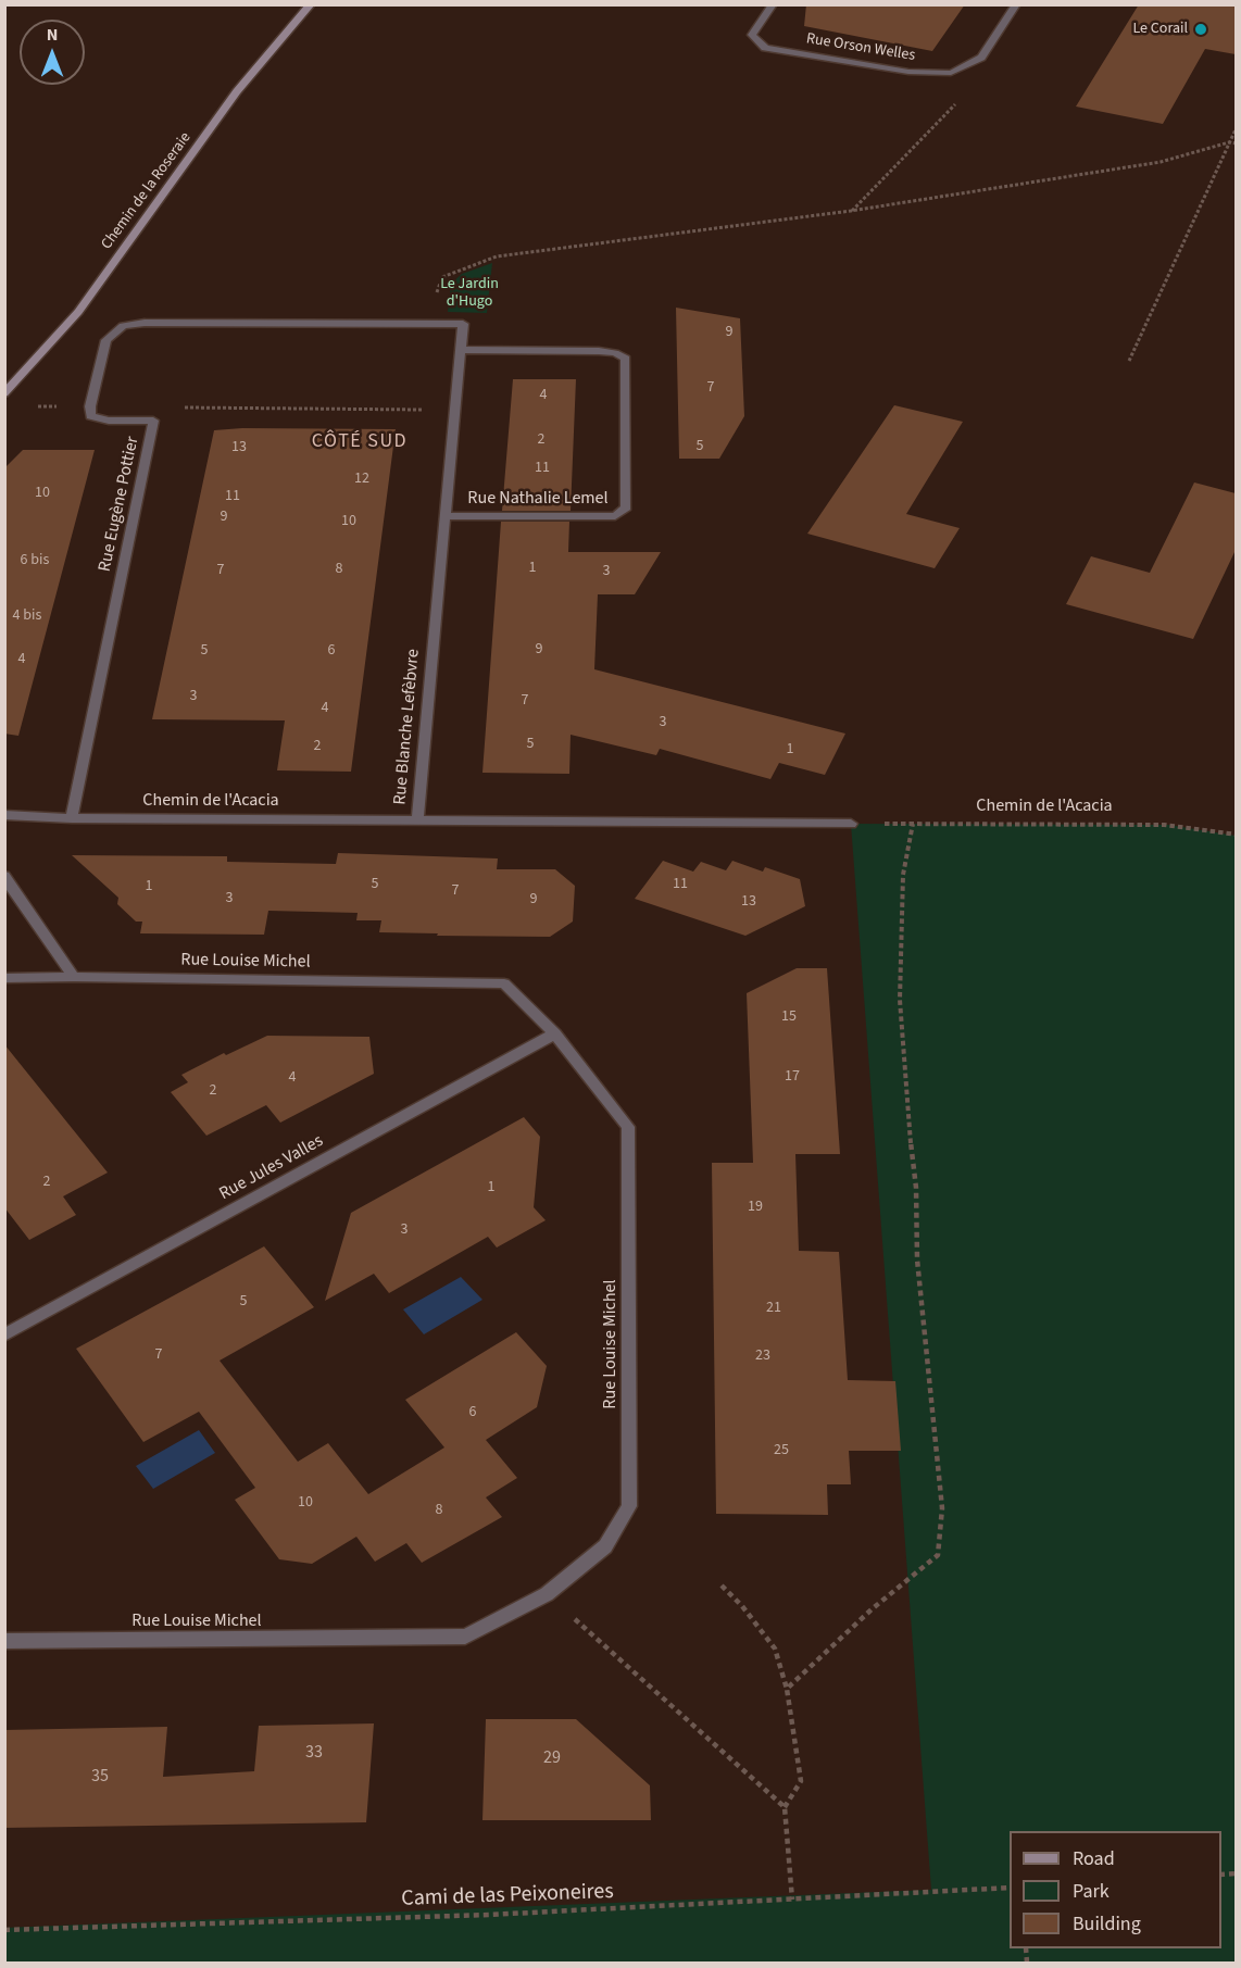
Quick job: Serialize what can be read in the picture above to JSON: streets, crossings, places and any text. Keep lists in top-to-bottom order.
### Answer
{
  "streets": {
    "street": [
      "Rue Orson Welles",
      "Chemin de la Roseraie",
      "Rue Nathalie Lemel",
      "Rue Eugène Pottier",
      "Rue Blanche Lefèbvre",
      "Chemin de l'Acacia",
      "Rue Louise Michel",
      "Rue Jules Valles"
    ],
    "path": ["Cami de las Peixoneires"]
  },
  "crossings": [
    ["Rue Nathalie Lemel", "Rue Blanche Lefèbvre"],
    ["Rue Eugène Pottier", "Chemin de l'Acacia"],
    ["Rue Blanche Lefèbvre", "Chemin de l'Acacia"],
    ["Rue Louise Michel", "Rue Jules Valles"]
  ],
  "districts": ["CÔTÉ SUD"],
  "parks": ["Le Jardin d'Hugo"],
  "places": ["Le Corail"],
  "house_numbers": [
    "9",
    "7",
    "4",
    "2",
    "5",
    "13",
    "11",
    "12",
    "10",
    "11",
    "9",
    "10",
    "6 bis",
    "1",
    "8",
    "7",
    "3",
    "4 bis",
    "9",
    "5",
    "6",
    "4",
    "3",
    "7",
    "4",
    "3",
    "5",
    "2",
    "1",
    "5",
    "11",
    "1",
    "7",
    "3",
    "9",
    "13",
    "15",
    "17",
    "4",
    "2",
    "2",
    "1",
    "19",
    "3",
    "5",
    "21",
    "7",
    "23",
    "6",
    "25",
    "10",
    "8",
    "33",
    "29",
    "35"
  ],
  "legend": ["Road", "Park", "Building"],
  "north": "top"
}
